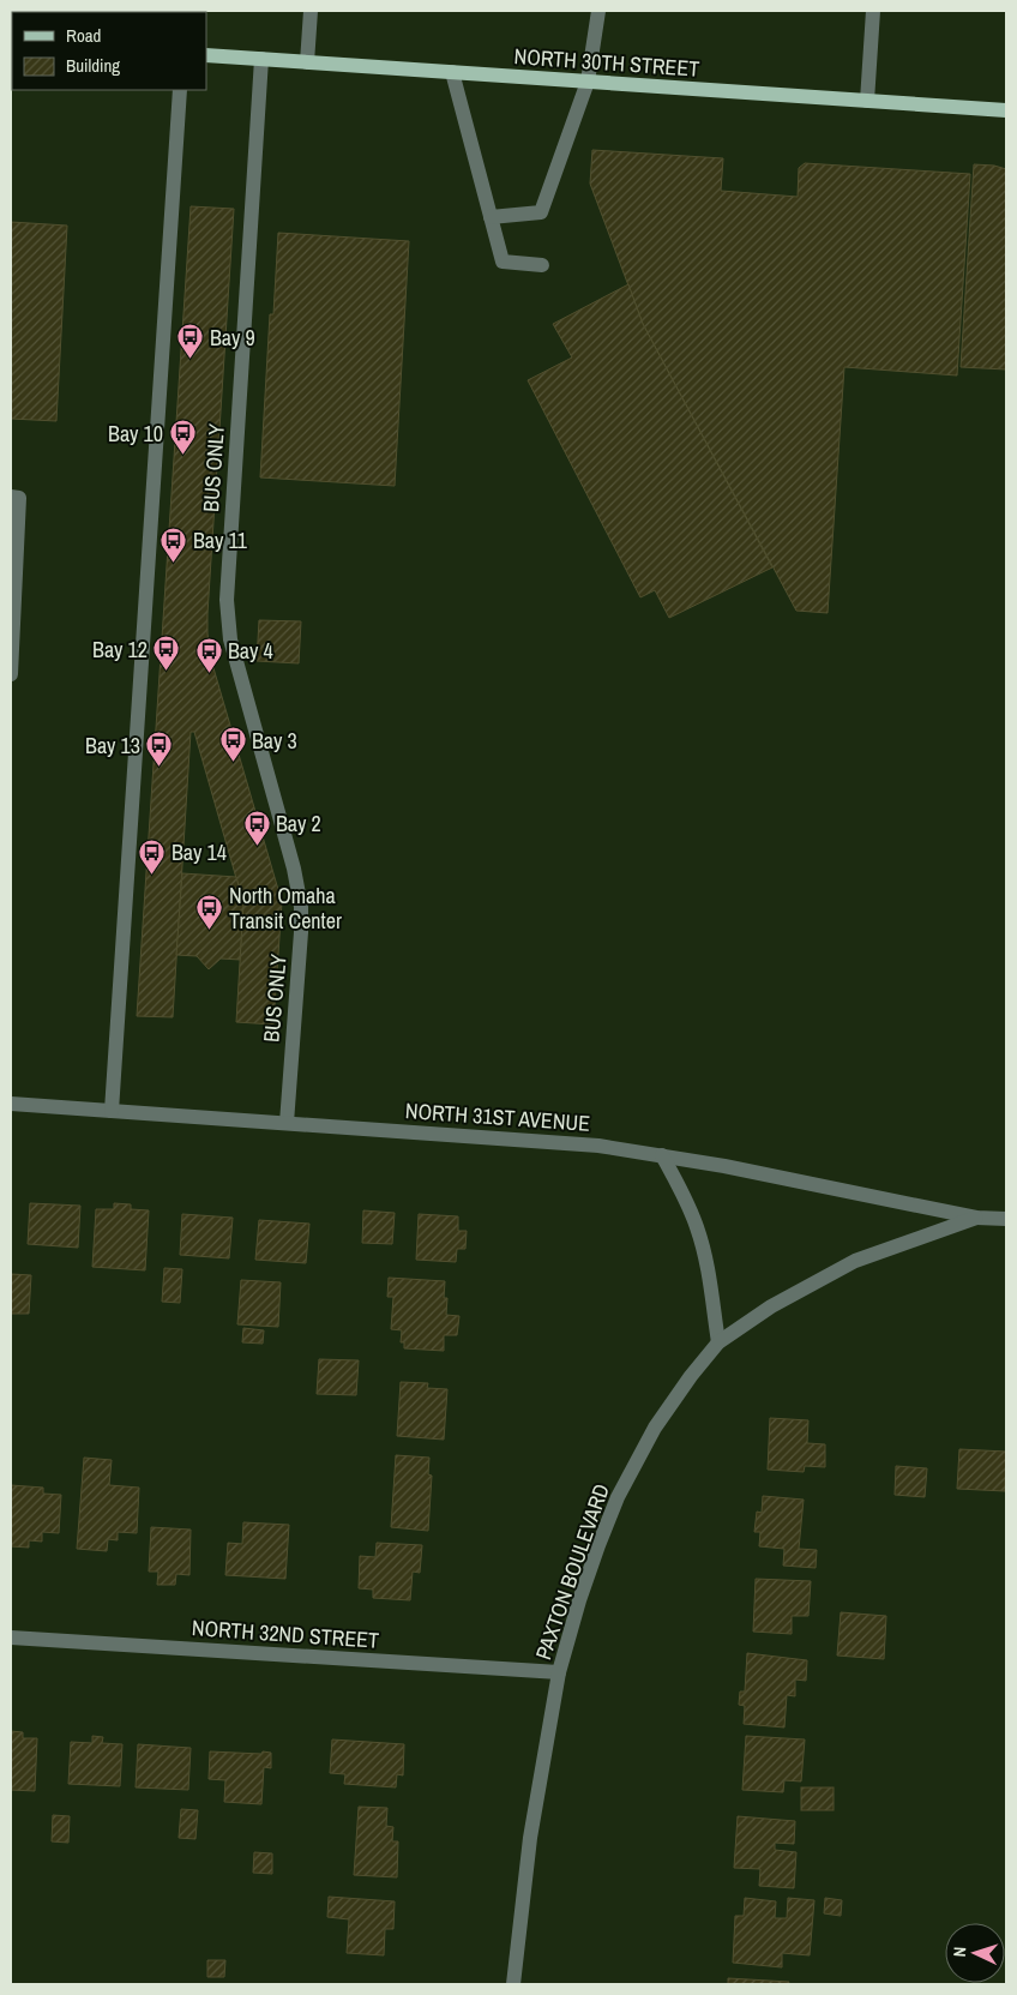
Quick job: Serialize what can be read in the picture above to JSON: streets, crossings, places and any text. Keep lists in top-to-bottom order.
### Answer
{
  "streets": {
    "main road": ["NORTH 30TH STREET"],
    "street": [
      "BUS ONLY",
      "NORTH 31ST AVENUE",
      "PAXTON BOULEVARD",
      "NORTH 32ND STREET"
    ]
  },
  "crossings": [
    ["NORTH 30TH STREET", "BUS ONLY"],
    ["BUS ONLY", "NORTH 31ST AVENUE"],
    ["NORTH 31ST AVENUE", "PAXTON BOULEVARD"],
    ["PAXTON BOULEVARD", "NORTH 32ND STREET"]
  ],
  "places": {
    "bus stop": [
      "Bay 9",
      "Bay 10",
      "Bay 11",
      "Bay 12",
      "Bay 4",
      "Bay 3",
      "Bay 13",
      "Bay 2",
      "Bay 14",
      "North Omaha Transit Center"
    ]
  },
  "legend": ["Road", "Building"],
  "north": "left"
}
